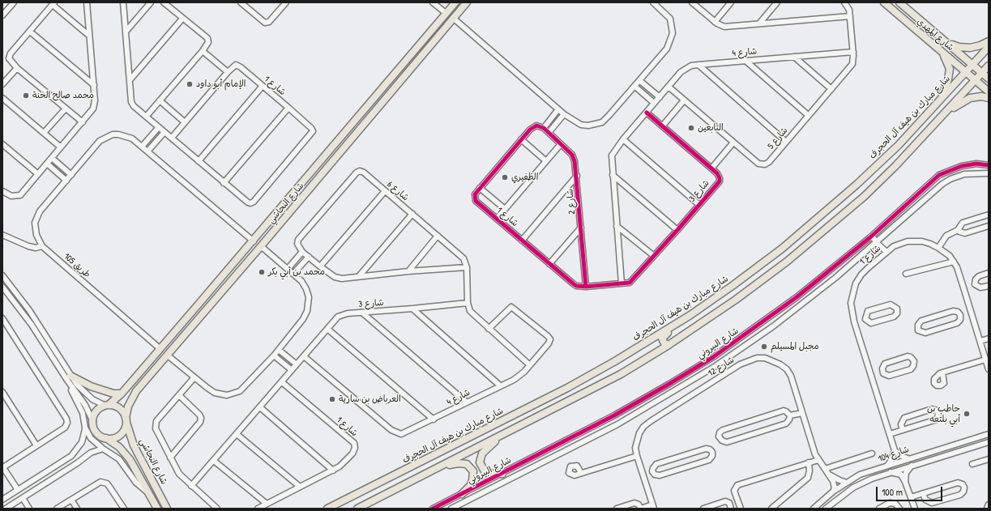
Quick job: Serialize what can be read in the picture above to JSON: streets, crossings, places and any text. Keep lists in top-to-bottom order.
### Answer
{
  "streets": {
    "main road": ["شارع المهدي", "شارع مبارك بن هيف آل الحجرف", "شارع النجاشي"],
    "street": [
      "شارع 4",
      "شارع 1",
      "شارع 5",
      "شارع 6",
      "شارع 3",
      "شارع 2",
      "طريق 105",
      "شارع البيروني",
      "شارع 12",
      "شارع 104"
    ]
  },
  "crossings": [
    ["شارع المهدي", "شارع مبارك بن هيف آل الحجرف"],
    ["شارع 4", "شارع 5"],
    ["شارع 4", "شارع 3"],
    ["شارع 1", "شارع 3"],
    ["شارع 1", "شارع 2"],
    ["شارع النجاشي", "طريق 105"],
    ["شارع 12", "شارع 104"]
  ],
  "places": [
    "الإمام أبو داود",
    "محمد صالح الخنة",
    "التابعين",
    "الظفيري",
    "محمد بن أبي بكر",
    "مجبل المسيلم",
    "العرباض بن سارية",
    "حاطب بن أبي بلتعه"
  ],
  "scale_bar": "100 m"
}
